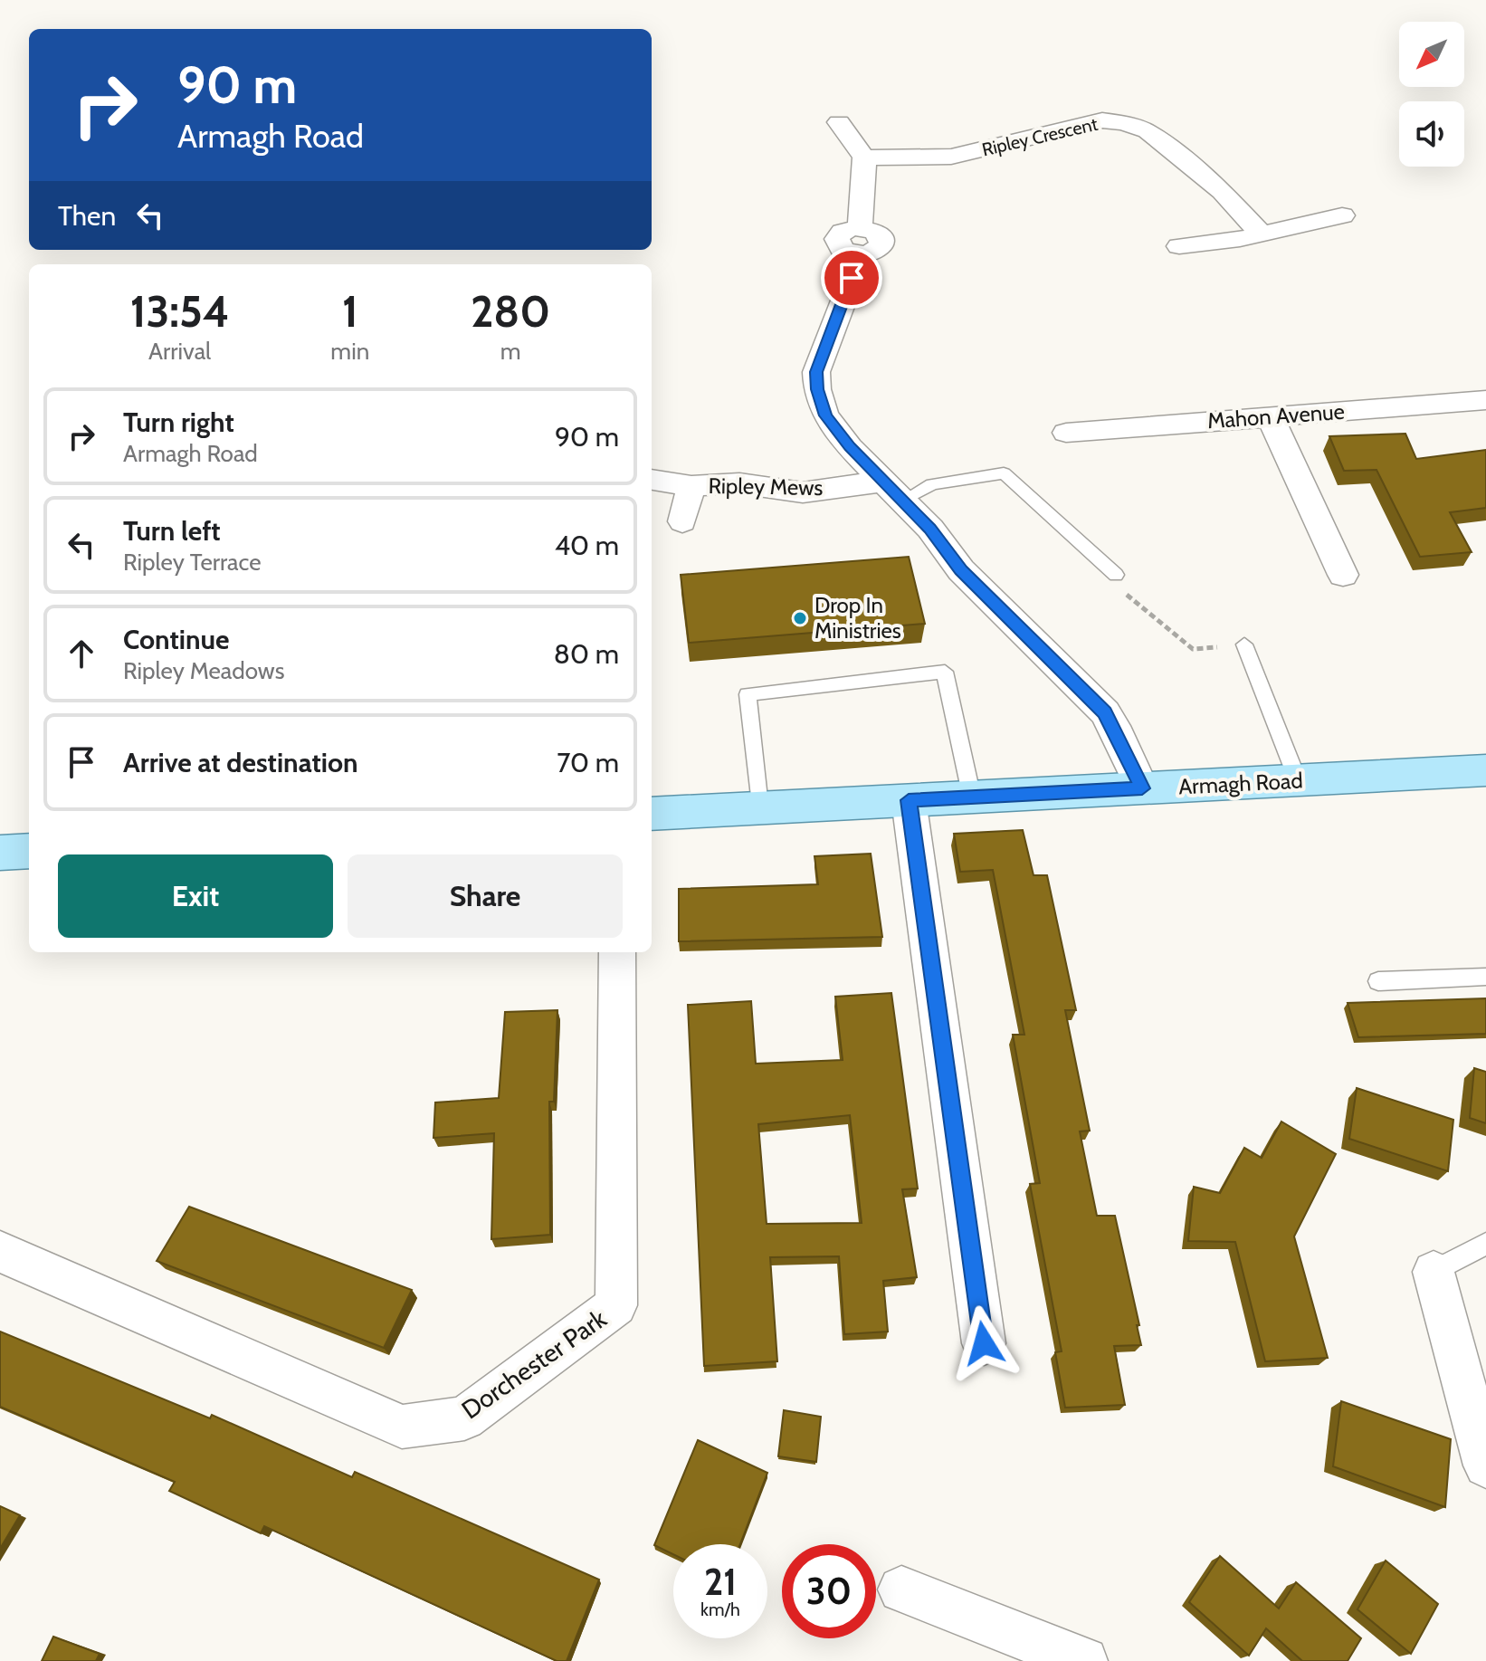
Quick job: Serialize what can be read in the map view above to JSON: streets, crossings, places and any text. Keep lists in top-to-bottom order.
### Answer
{
  "streets": {
    "main road": ["Armagh Road"],
    "street": [
      "Ripley Crescent",
      "Mahon Avenue",
      "Ripley Mews",
      "Dorchester Park"
    ]
  },
  "places": ["Drop In Ministries"],
  "north": "bottom left",
  "page": {
    "turn": ["90 m", "Armagh Road"],
    "then": "Then",
    "eta": [
      "13:54",
      "Arrival",
      "1",
      "min",
      "280",
      "m"
    ],
    "list": [
      {
        "name": "Turn right",
        "note": "Armagh Road",
        "value": "90 m"
      },
      {
        "name": "Turn left",
        "note": "Ripley Terrace",
        "value": "40 m"
      },
      {
        "name": "Continue",
        "note": "Ripley Meadows",
        "value": "80 m"
      },
      {
        "name": "Arrive at destination",
        "value": "70 m"
      }
    ],
    "buttons": ["Exit", "Share"],
    "speed": "21 km/h",
    "limit": "30"
  }
}
